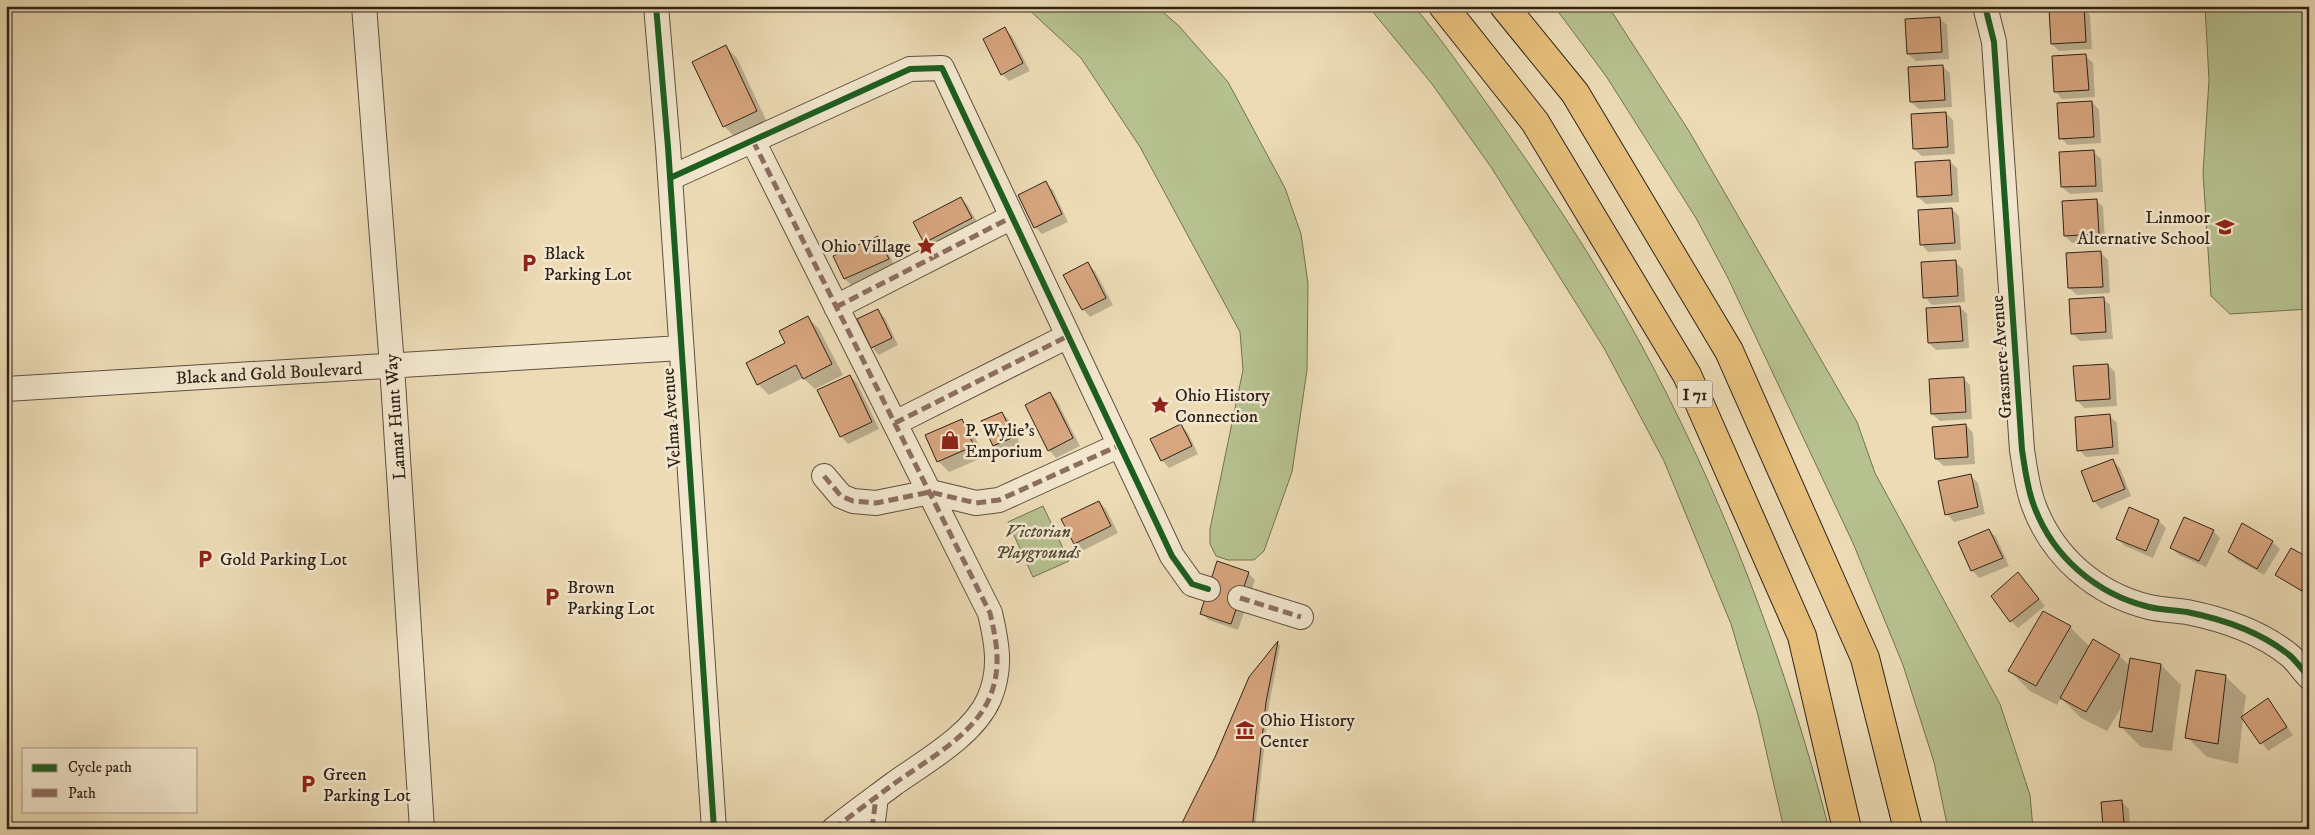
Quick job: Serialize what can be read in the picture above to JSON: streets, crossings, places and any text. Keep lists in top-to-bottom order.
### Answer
{
  "streets": {
    "highway": ["I 71"],
    "street": [
      "Grasmere Avenue",
      "Black and Gold Boulevard",
      "Lamar Hunt Way",
      "Velma Avenue"
    ]
  },
  "crossings": [
    ["Black and Gold Boulevard", "Lamar Hunt Way"],
    ["Black and Gold Boulevard", "Velma Avenue"]
  ],
  "parks": ["Victorian Playgrounds"],
  "places": {
    "school or university": ["Linmoor Alternative School"],
    "place": ["Ohio Village", "Ohio History Connection"],
    "parking": [
      "Black Parking Lot",
      "Gold Parking Lot",
      "Brown Parking Lot",
      "Green Parking Lot"
    ],
    "shop": ["P. Wylie's Emporium"],
    "museum": ["Ohio History Center"]
  },
  "legend": ["Cycle path", "Path"]
}
